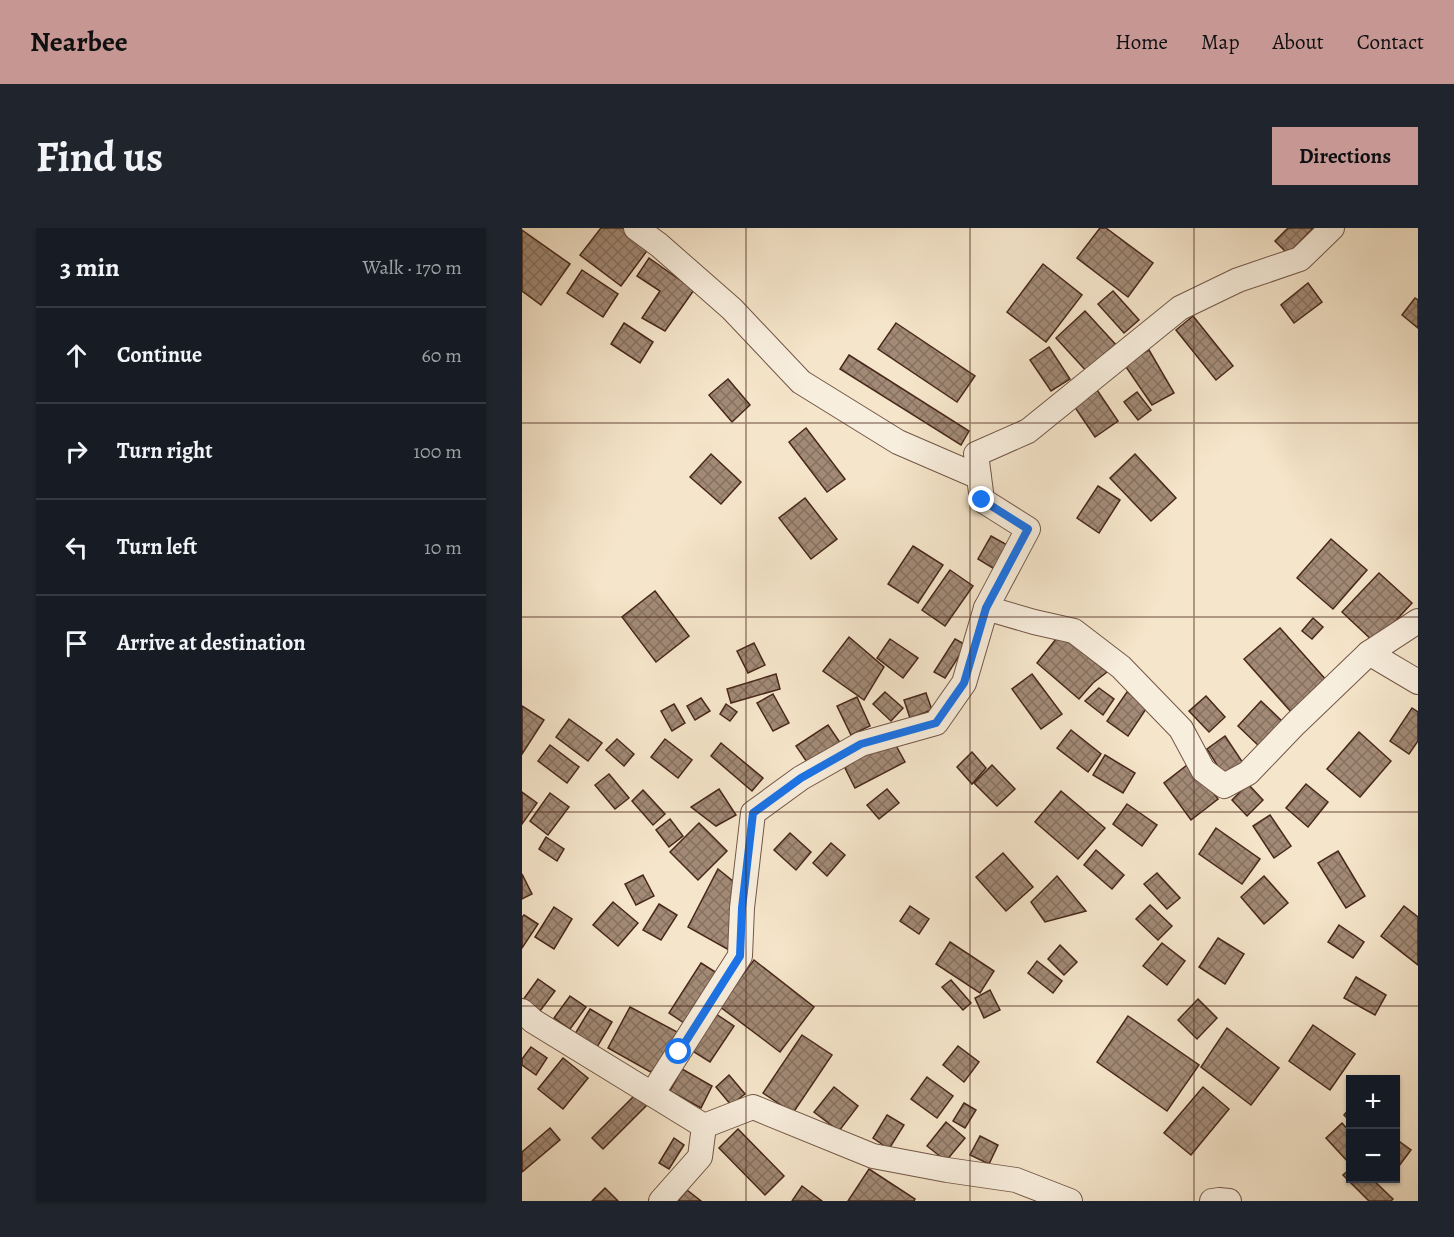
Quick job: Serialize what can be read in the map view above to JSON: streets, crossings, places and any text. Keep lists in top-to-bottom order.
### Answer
{
  "page": {
    "header": "Nearbee",
    "nav": [
      "Home",
      "Map",
      "About",
      "Contact"
    ],
    "buttons": "Directions",
    "title": "Find us",
    "heading": ["3 min", "Walk · 170 m"],
    "list": [
      ["Continue", "60 m"],
      ["Turn right", "100 m"],
      ["Turn left", "10 m"],
      "Arrive at destination"
    ],
    "map_buttons": ["+", "−"]
  }
}
